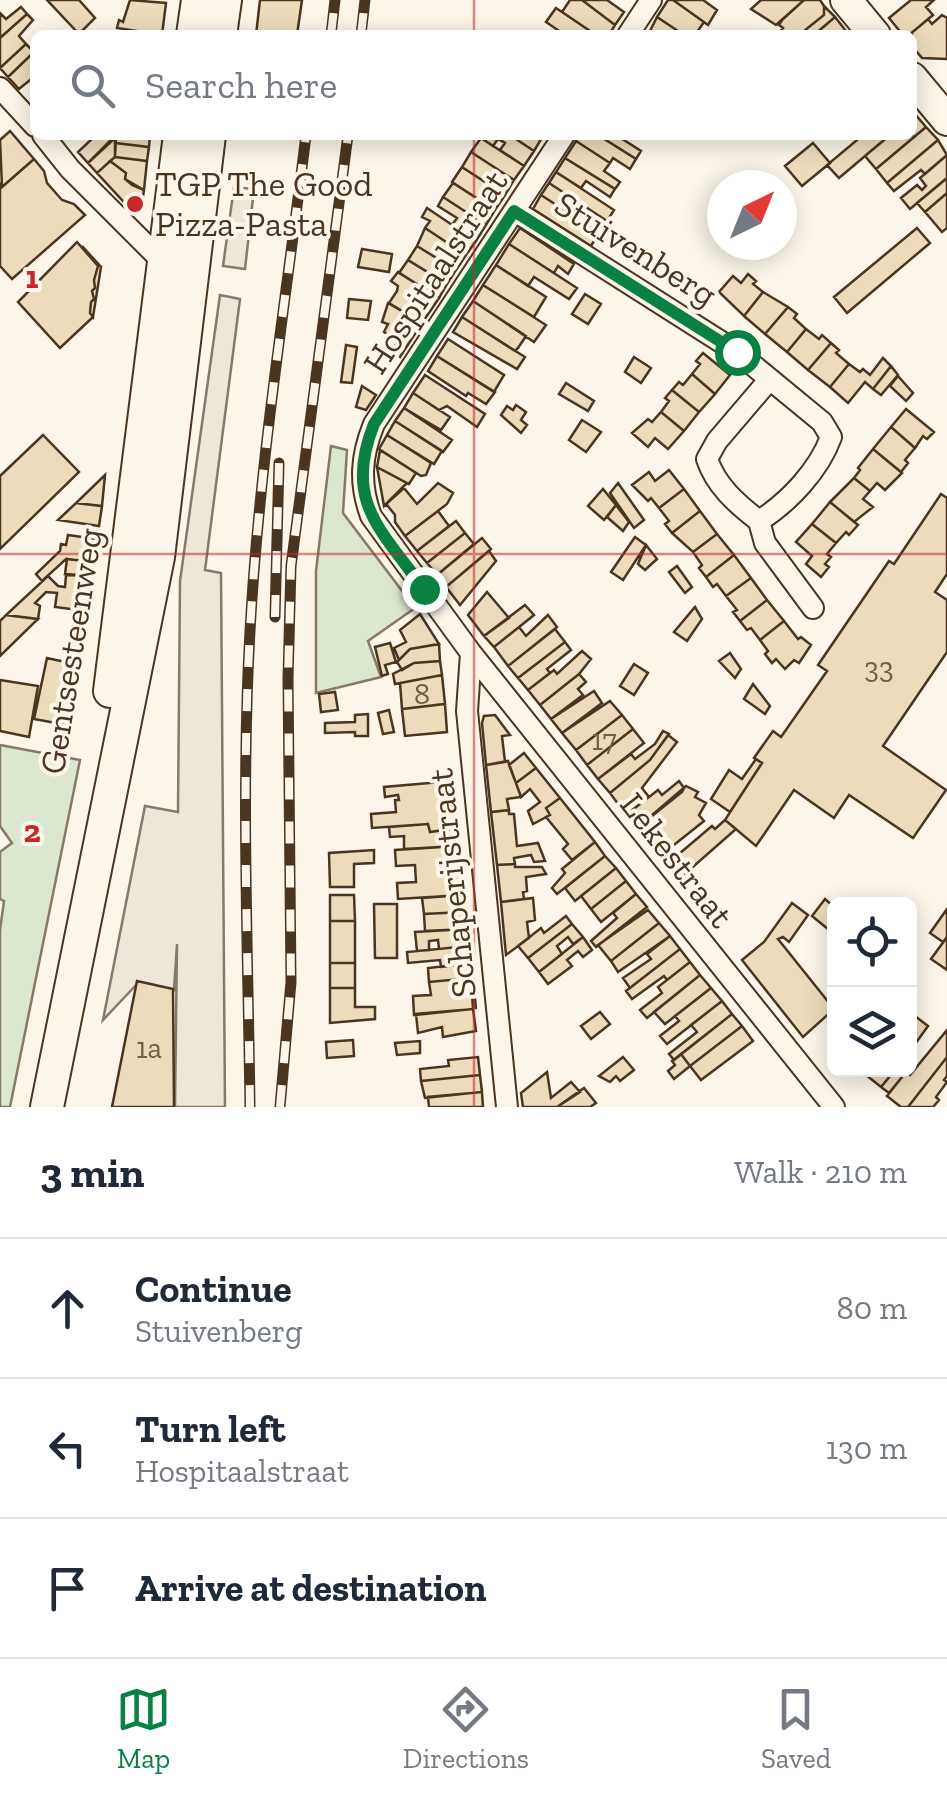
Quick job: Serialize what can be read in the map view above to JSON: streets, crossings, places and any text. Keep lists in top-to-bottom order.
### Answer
{
  "streets": {
    "main road": ["Gentsesteenweg"],
    "street": [
      "Stuivenberg",
      "Hospitaalstraat",
      "Lekestraat",
      "Schaperijstraat"
    ]
  },
  "crossings": [
    ["Stuivenberg", "Hospitaalstraat"],
    ["Hospitaalstraat", "Lekestraat"],
    ["Hospitaalstraat", "Schaperijstraat"],
    ["Lekestraat", "Schaperijstraat"]
  ],
  "places": ["TGP The Good Pizza-Pasta"],
  "house_numbers": [
    "33",
    "8",
    "17",
    "1a"
  ],
  "north": "top right",
  "page": {
    "search": "Search here",
    "heading": ["3 min", "Walk · 210 m"],
    "list": [
      ["Continue", "Stuivenberg", "80 m"],
      ["Turn left", "Hospitaalstraat", "130 m"],
      "Arrive at destination"
    ],
    "nav": ["Map", "Directions", "Saved"]
  },
  "grid": {
    "rows": ["1", "2"]
  }
}
